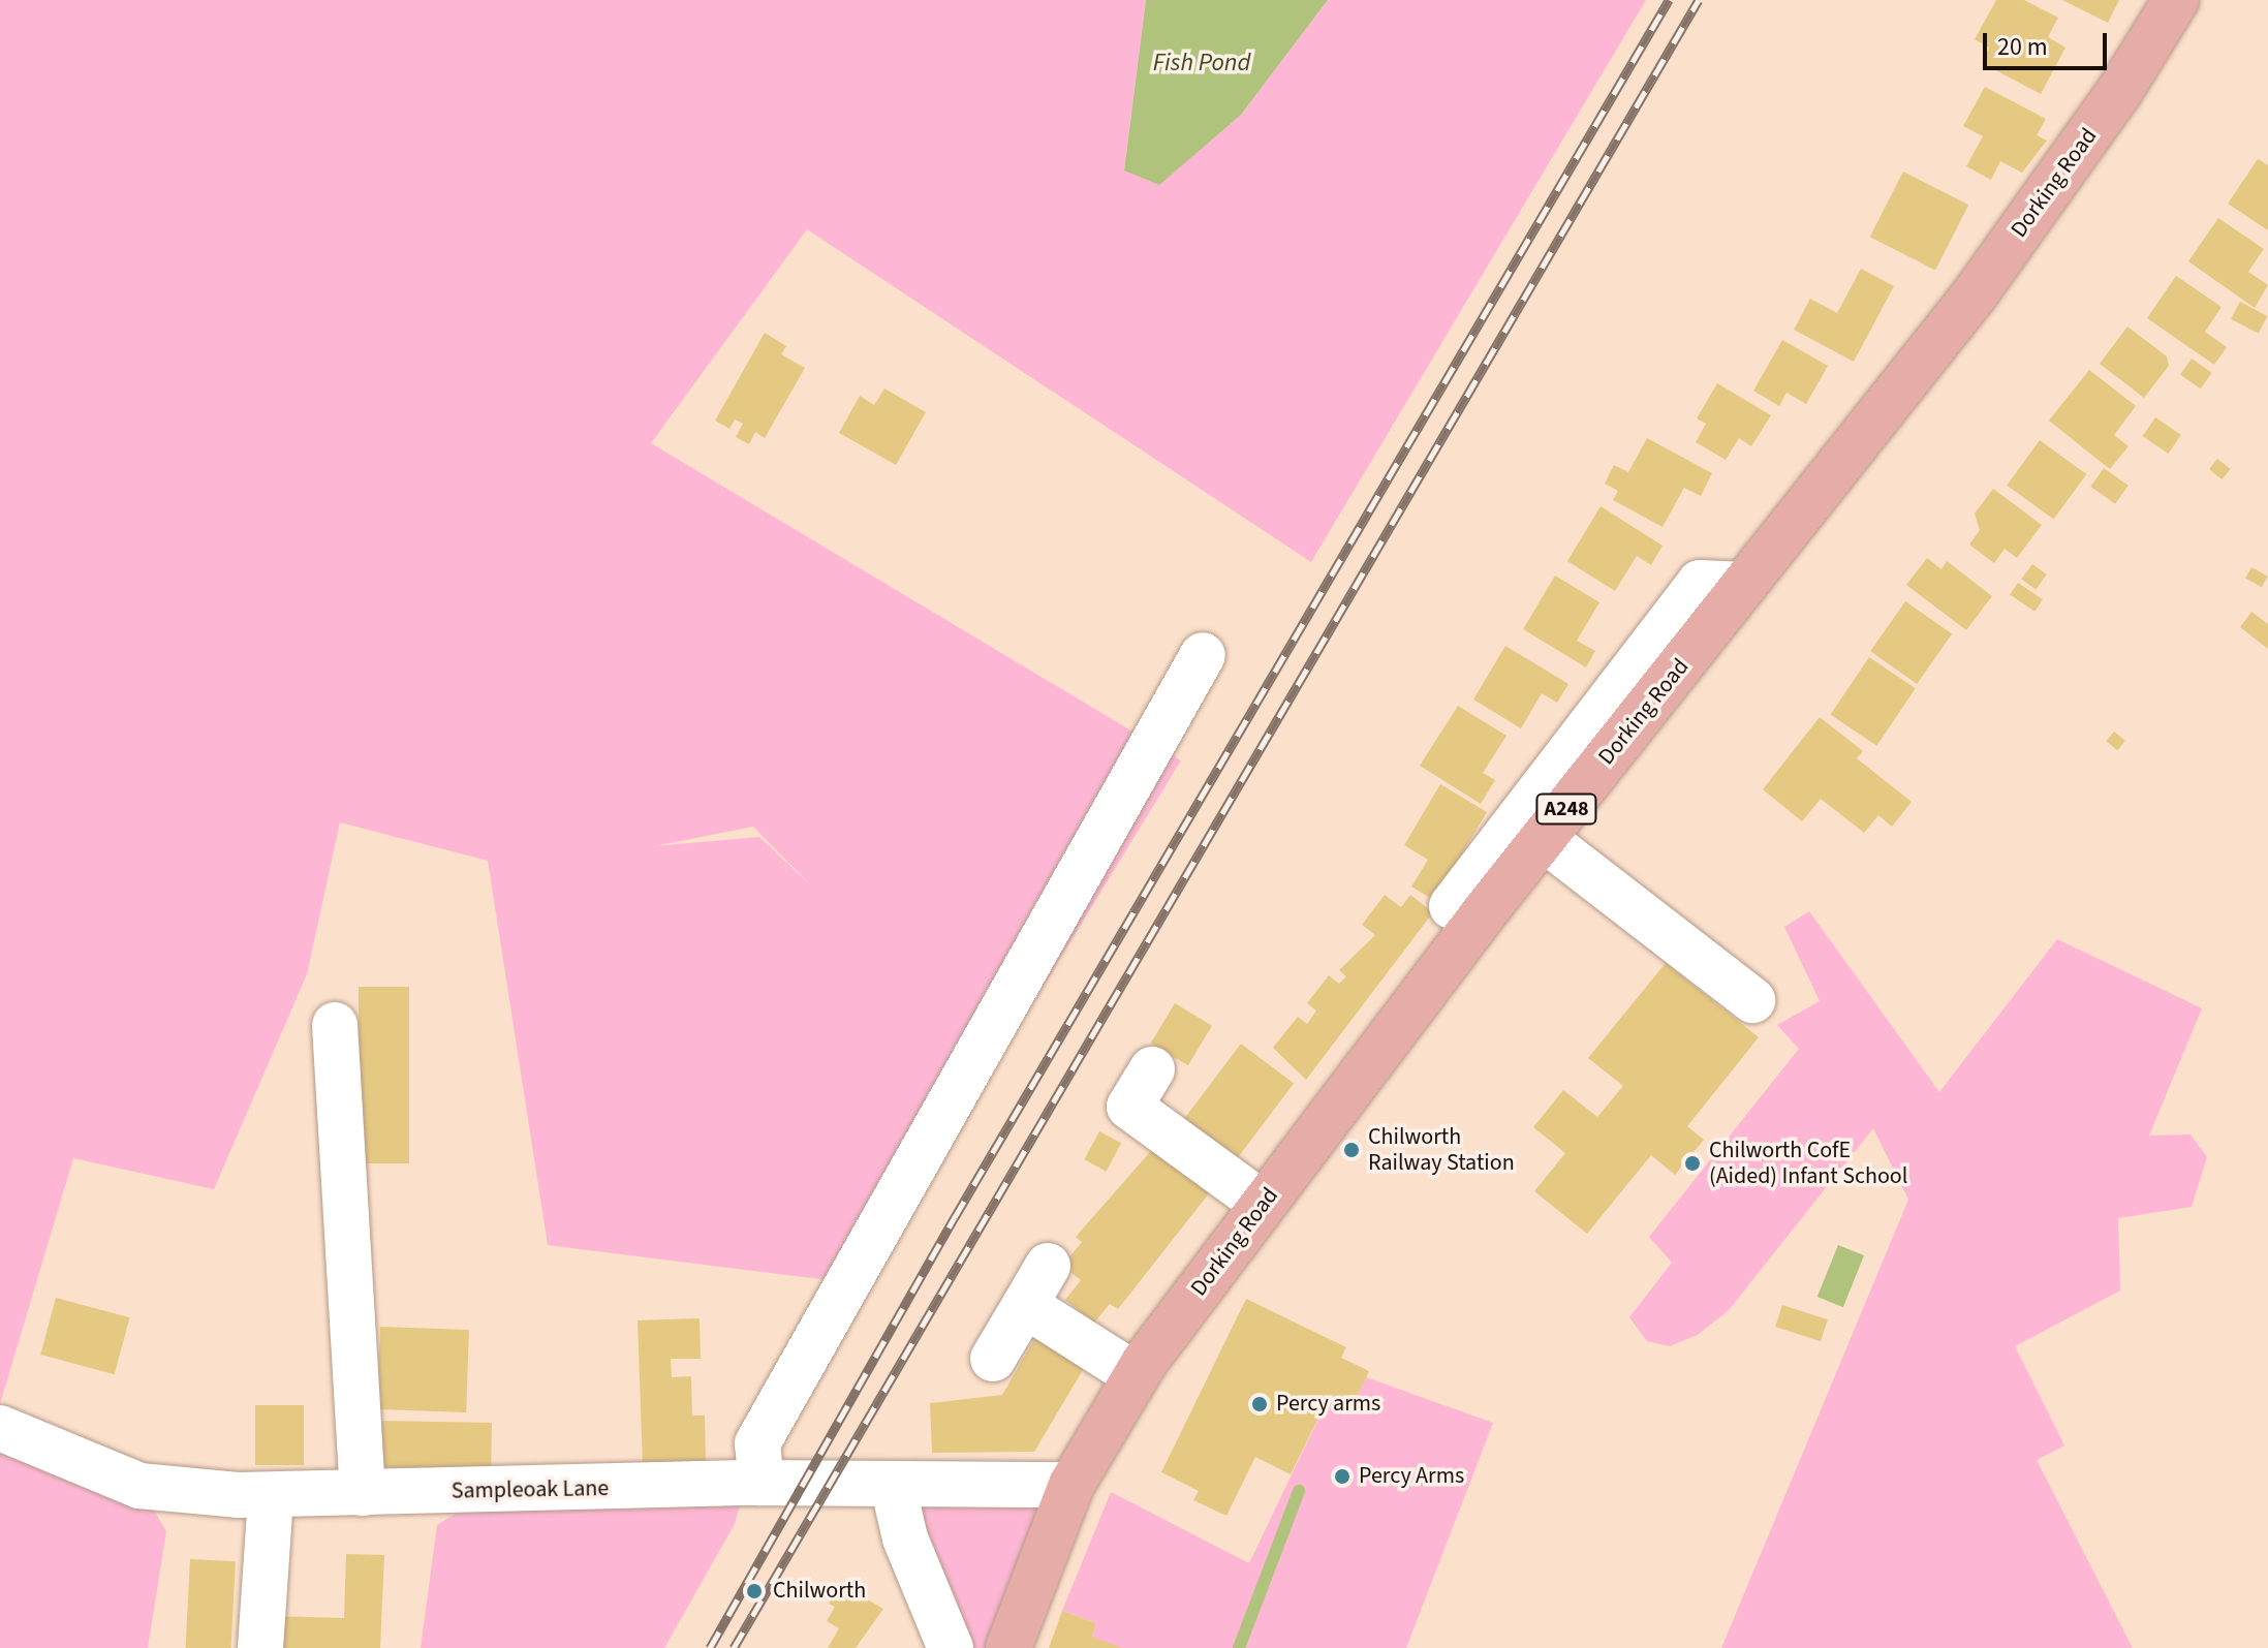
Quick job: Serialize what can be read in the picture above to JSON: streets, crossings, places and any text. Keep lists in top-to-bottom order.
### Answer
{
  "streets": {
    "main road": ["Dorking Road", "A248"],
    "street": ["Sampleoak Lane"]
  },
  "crossings": [
    ["Dorking Road", "Sampleoak Lane"]
  ],
  "water": ["Fish Pond"],
  "places": [
    "Chilworth Railway Station",
    "Chilworth CofE (Aided) Infant School",
    "Percy arms",
    "Percy Arms",
    "Chilworth"
  ],
  "scale_bar": "20 m"
}
